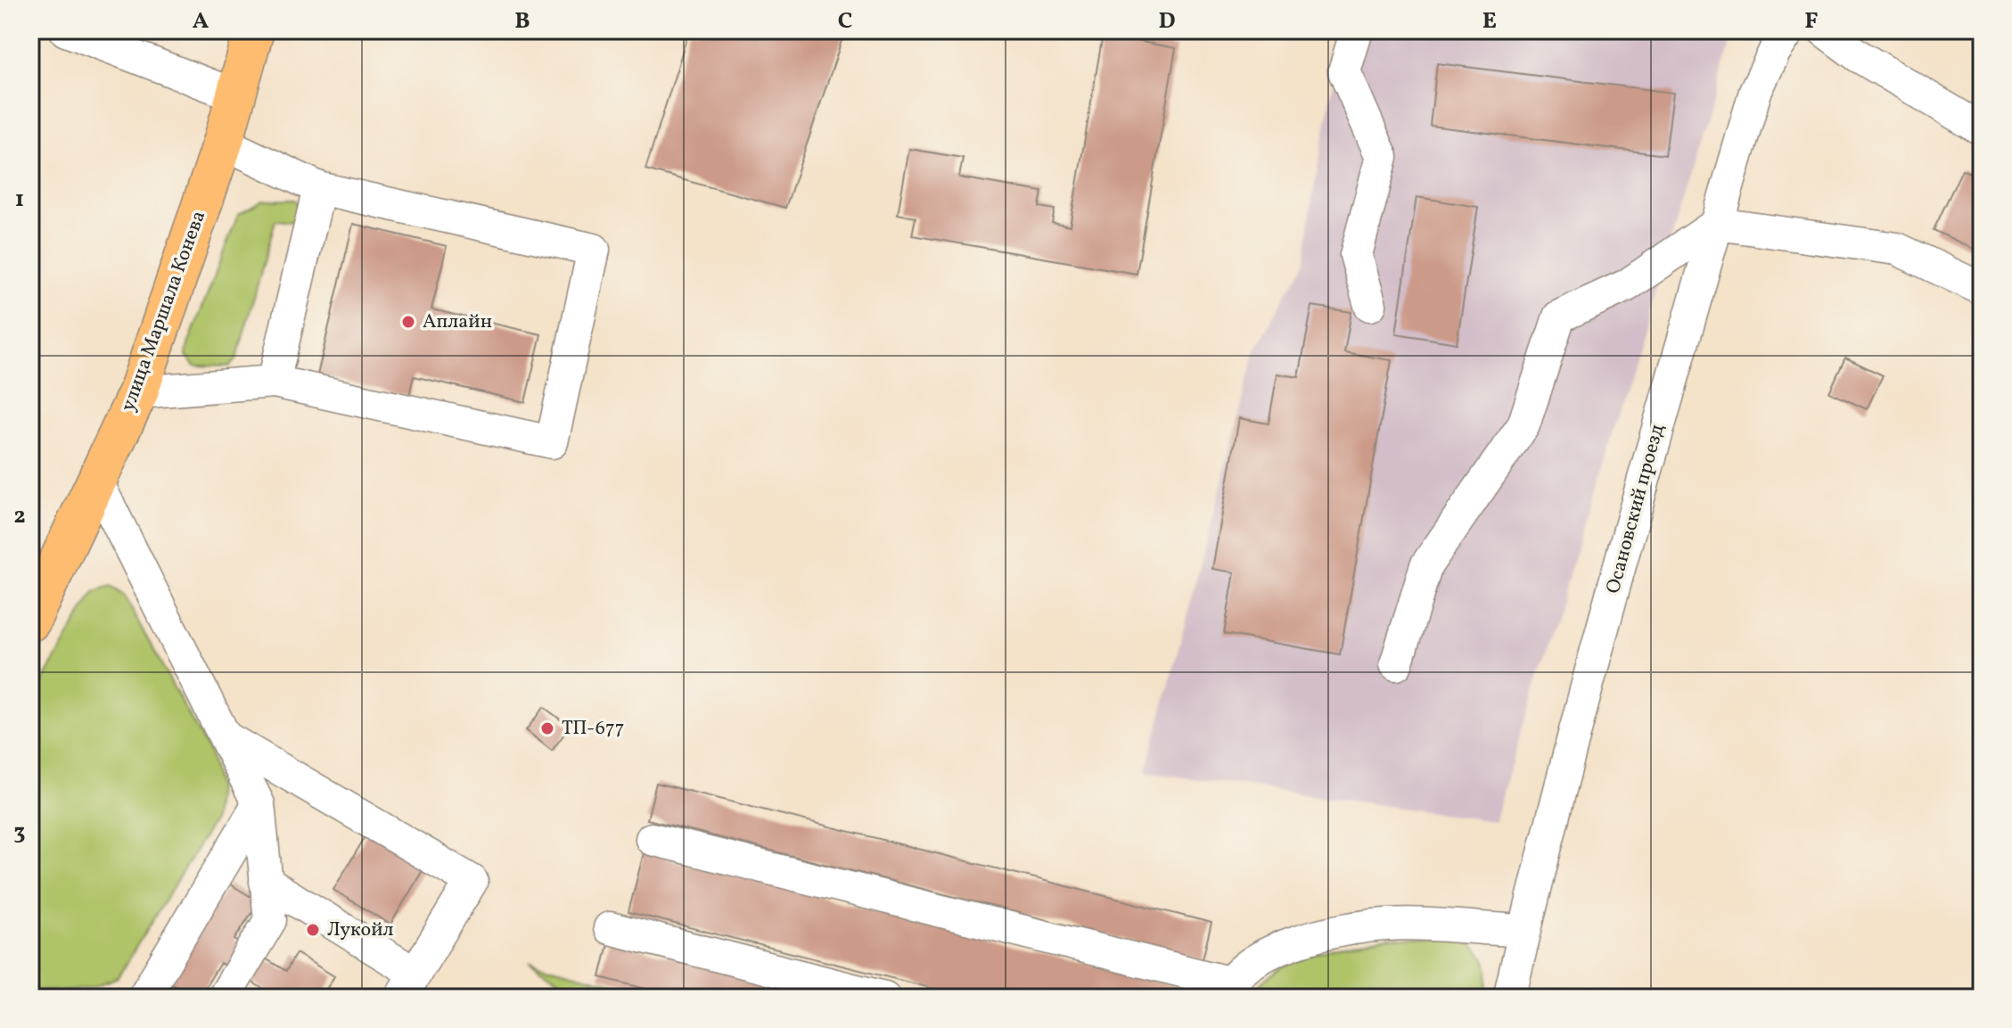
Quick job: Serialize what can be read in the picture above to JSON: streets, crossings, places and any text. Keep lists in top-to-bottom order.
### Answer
{
  "streets": {
    "main road": ["улица Маршала Конева"],
    "street": ["Осановский проезд"]
  },
  "places": ["Аплайн", "ТП-677", "Лукойл"],
  "grid": {
    "columns": [
      "A",
      "B",
      "C",
      "D",
      "E",
      "F"
    ],
    "rows": ["1", "2", "3"]
  }
}
